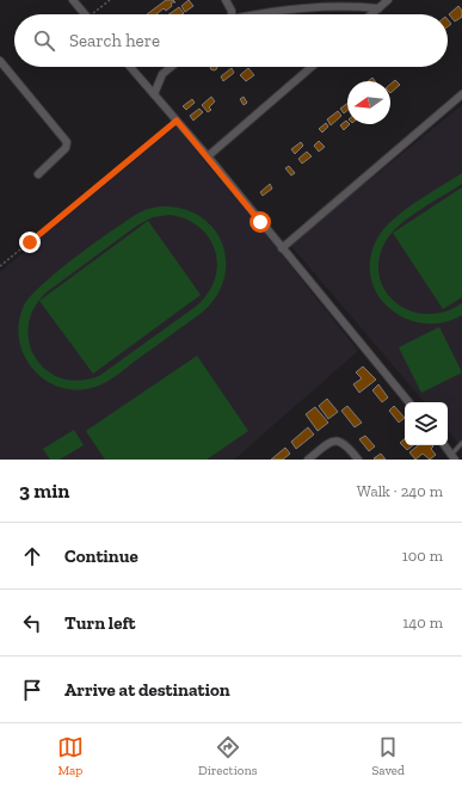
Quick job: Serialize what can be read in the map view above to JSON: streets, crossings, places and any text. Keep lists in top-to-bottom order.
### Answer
{
  "north": "left",
  "page": {
    "search": "Search here",
    "heading": ["3 min", "Walk · 240 m"],
    "list": [
      ["Continue", "100 m"],
      ["Turn left", "140 m"],
      "Arrive at destination"
    ],
    "nav": ["Map", "Directions", "Saved"]
  }
}
